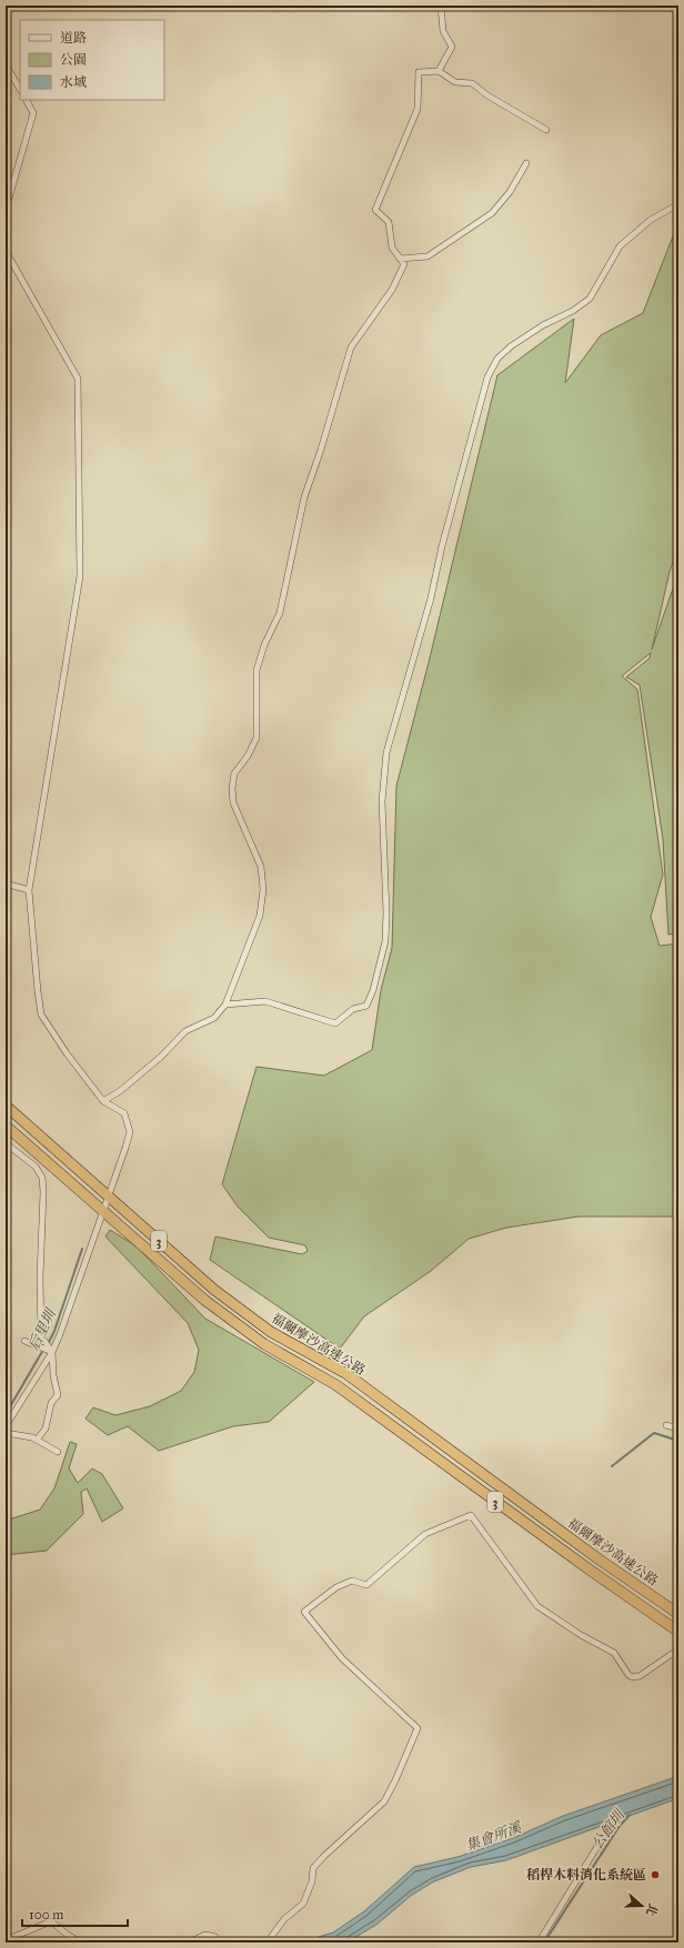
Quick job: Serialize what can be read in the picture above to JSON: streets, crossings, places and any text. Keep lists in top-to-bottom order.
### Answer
{
  "streets": {
    "highway": ["3", "福爾摩沙高速公路"]
  },
  "water": ["后里圳", "公館圳", "集會所溪"],
  "places": ["稻桿木料消化系統區"],
  "legend": ["道路", "公園", "水域"],
  "scale_bar": "100 m",
  "north": "right"
}
